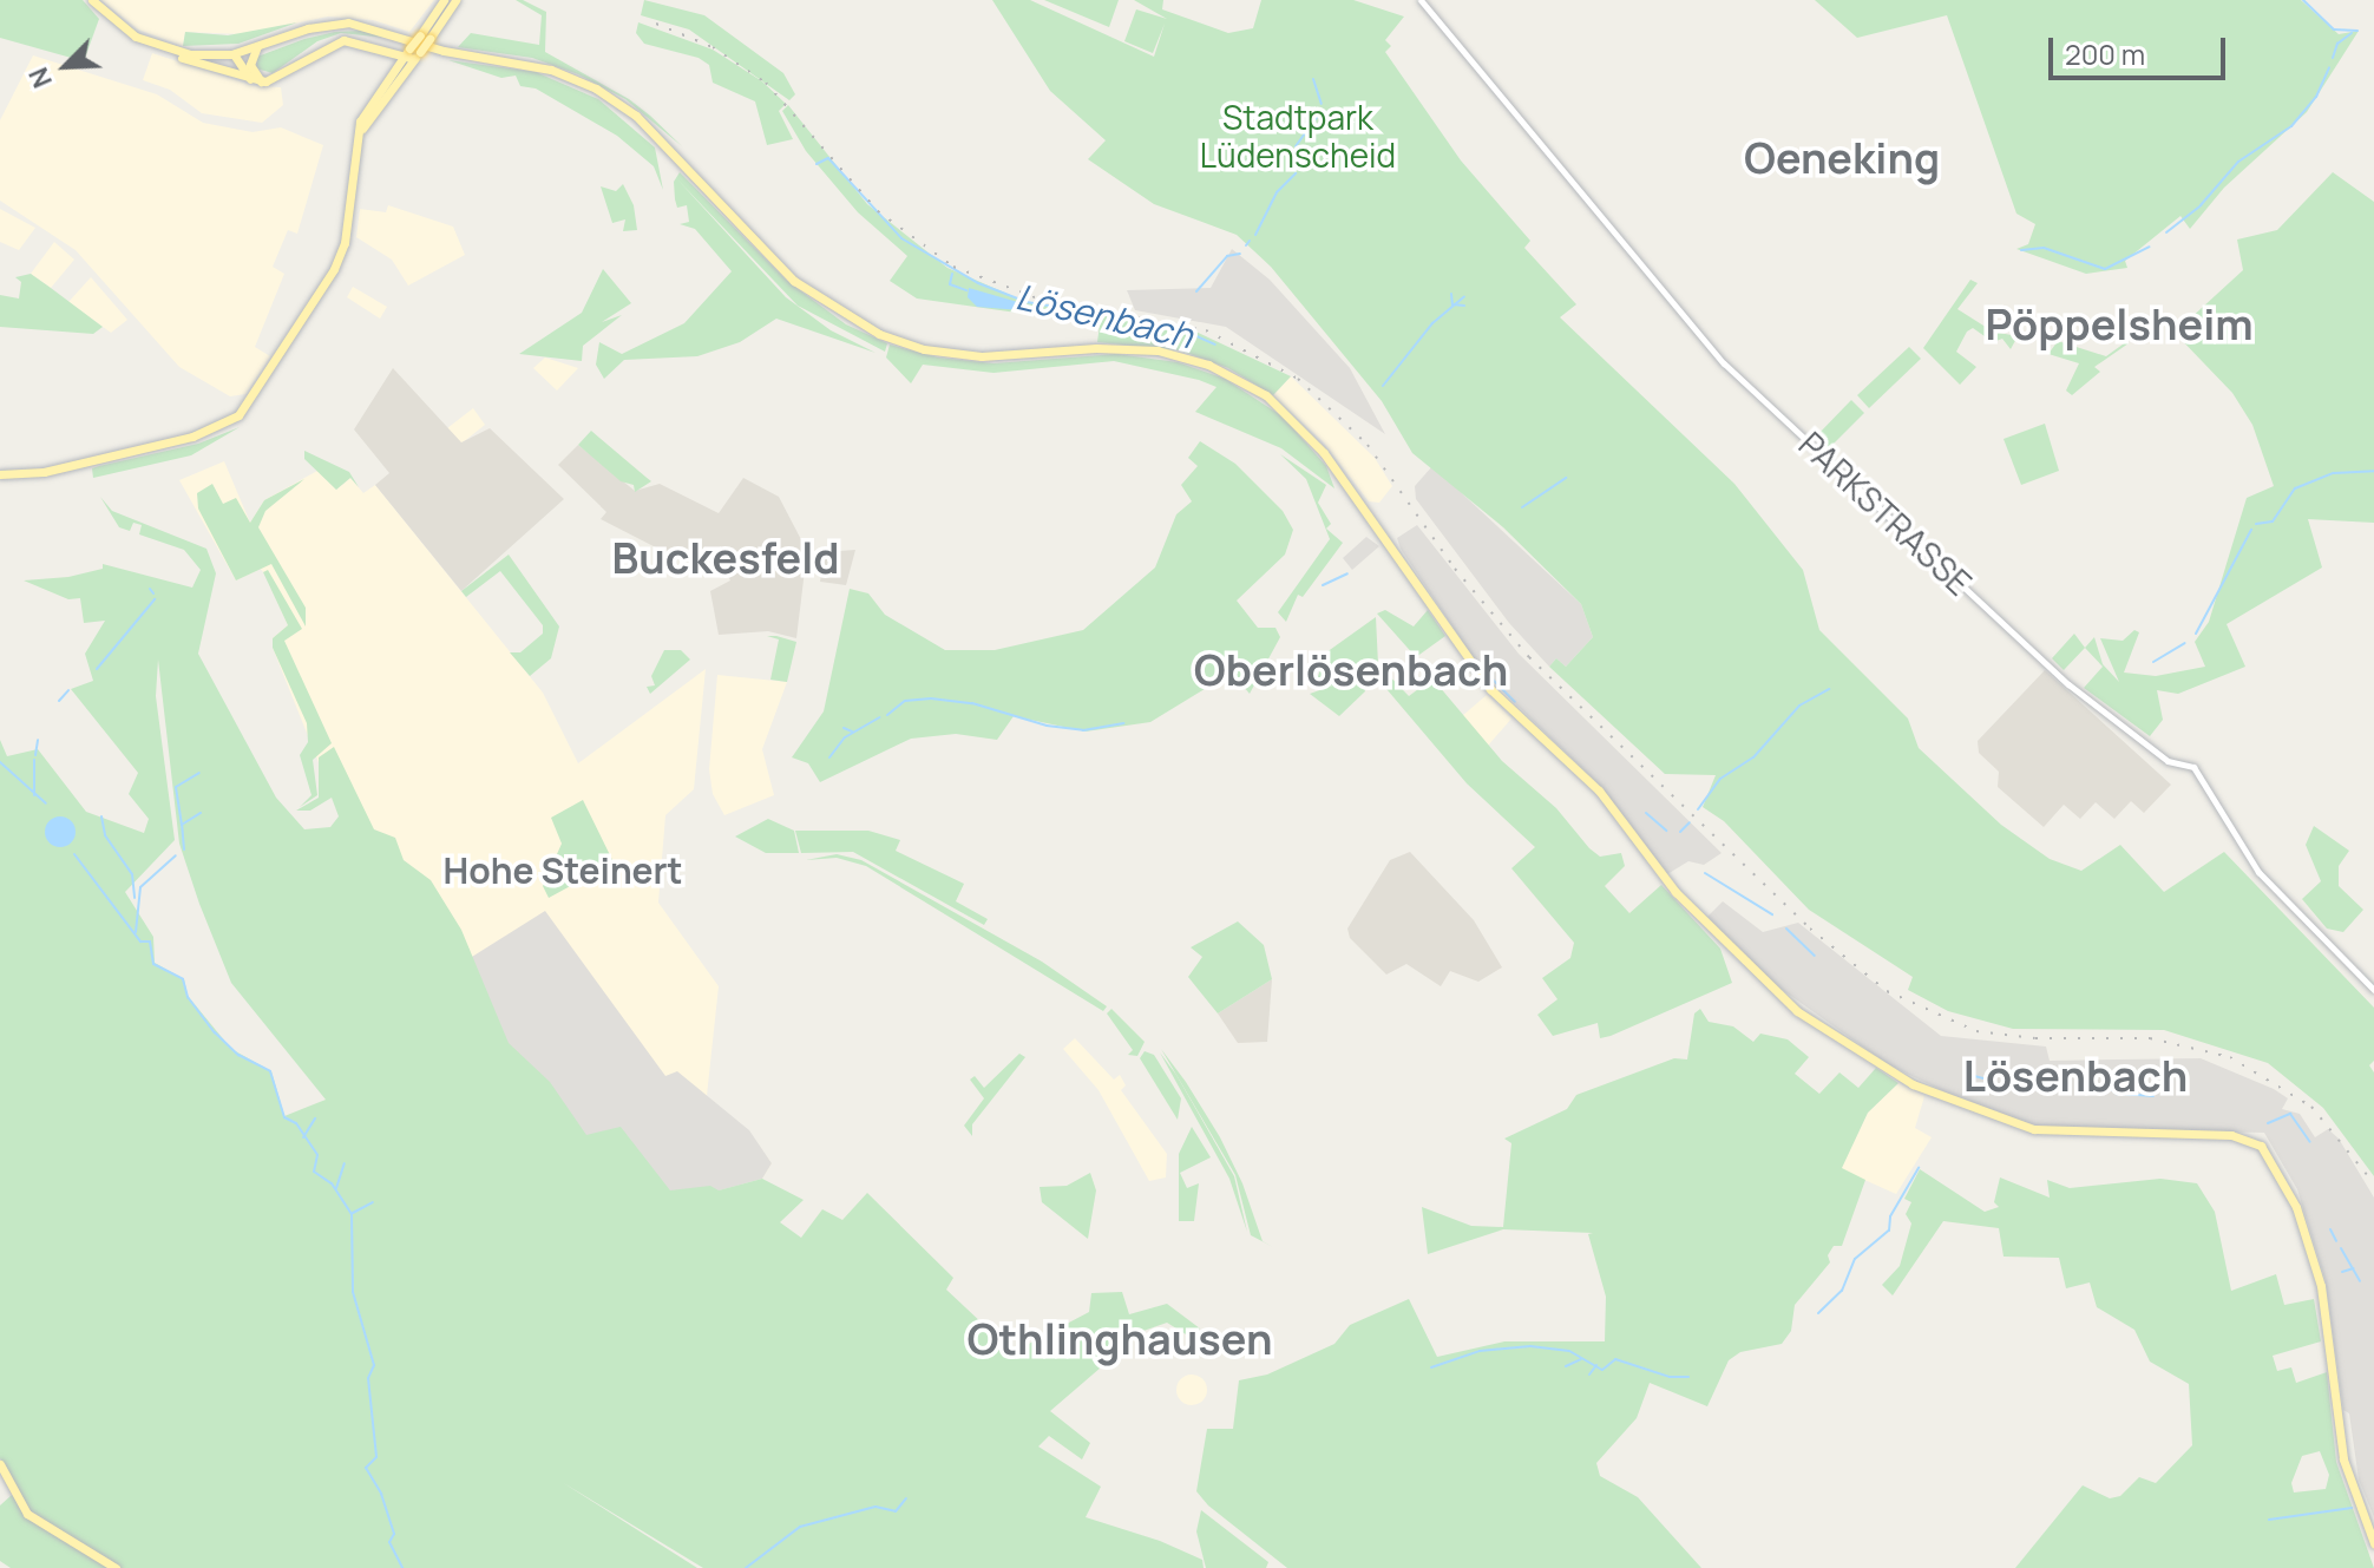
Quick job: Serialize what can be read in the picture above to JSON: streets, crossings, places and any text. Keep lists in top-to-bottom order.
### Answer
{
  "streets": {
    "street": ["PARKSTRASSE"]
  },
  "districts": [
    "Oeneking",
    "Pöppelsheim",
    "Buckesfeld",
    "Oberlösenbach",
    "Hohe Steinert",
    "Lösenbach",
    "Othlinghausen"
  ],
  "water": ["Lösenbach"],
  "parks": ["Stadtpark Lüdenscheid"],
  "scale_bar": "200 m",
  "north": "bottom left"
}
